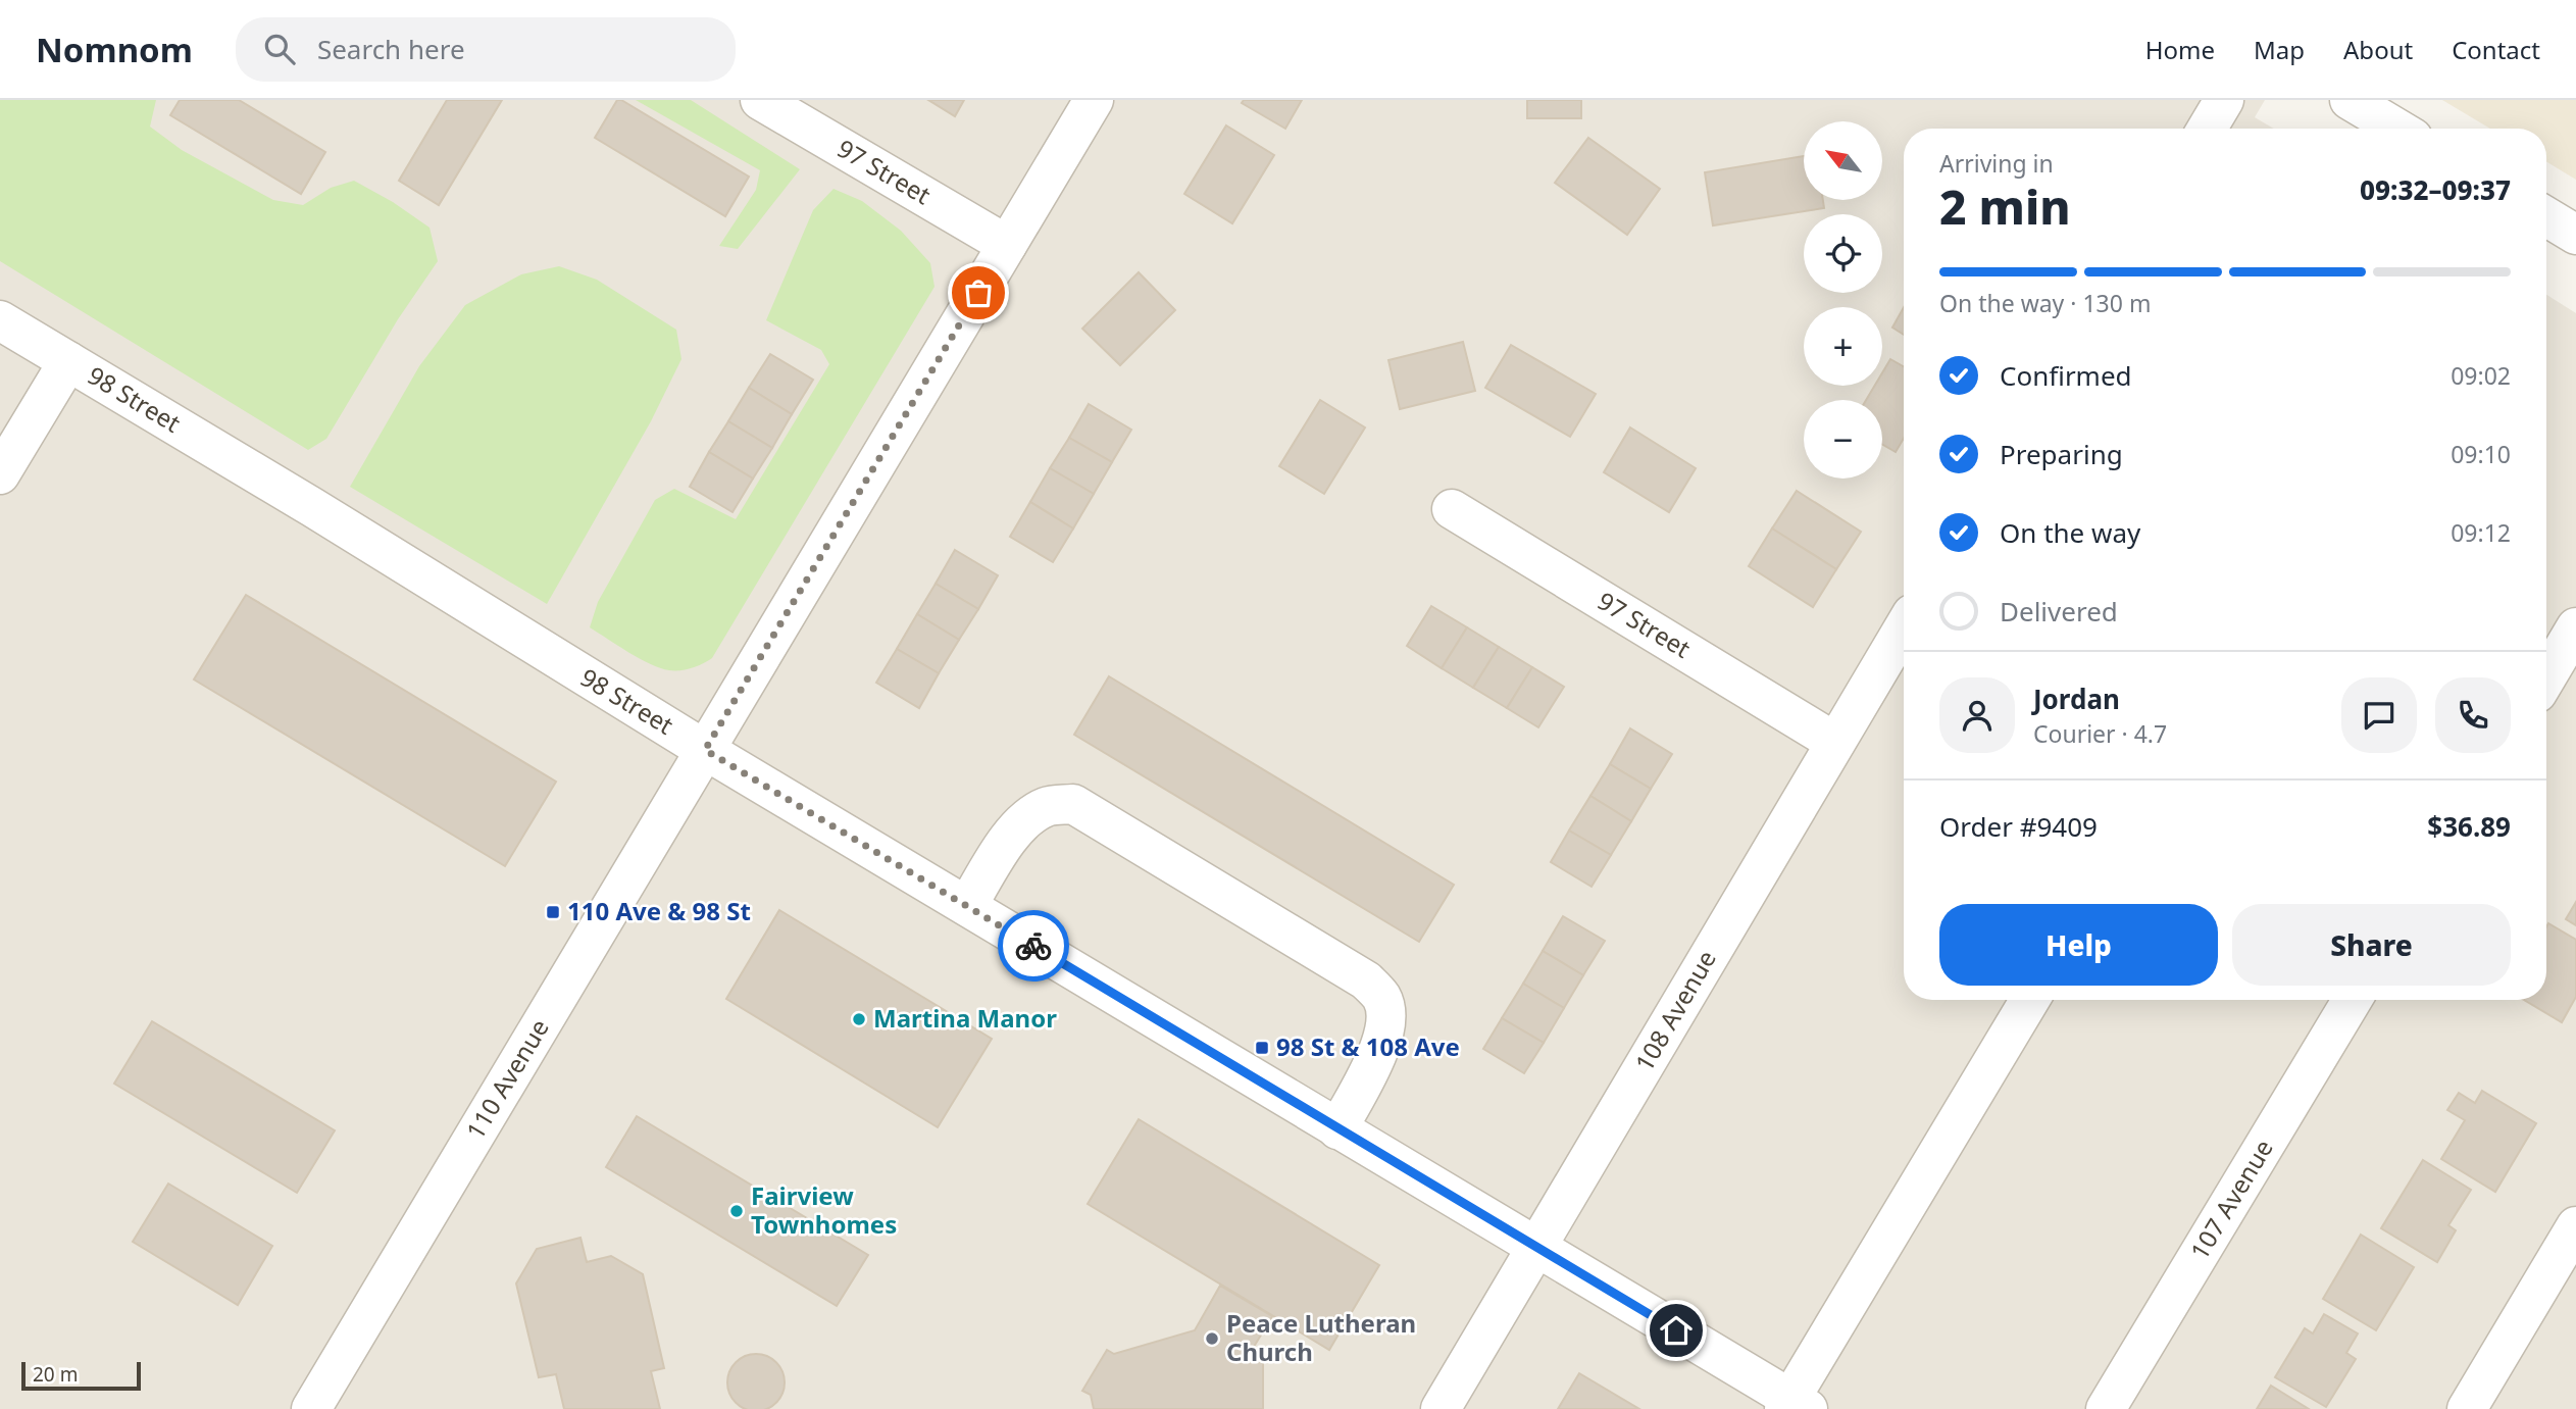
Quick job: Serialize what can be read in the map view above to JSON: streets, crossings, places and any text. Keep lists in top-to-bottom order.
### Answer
{
  "streets": {
    "street": [
      "97 Street",
      "98 Street",
      "108 Avenue",
      "110 Avenue",
      "107 Avenue"
    ]
  },
  "crossings": [
    ["97 Street", "108 Avenue"],
    ["97 Street", "110 Avenue"],
    ["98 Street", "108 Avenue"],
    ["98 Street", "110 Avenue"]
  ],
  "places": {
    "transit": ["110 Ave & 98 St", "98 St & 108 Ave"],
    "other": ["Martina Manor", "Fairview Townhomes", "Peace Lutheran Church"]
  },
  "scale_bar": "20 m",
  "north": "top left",
  "page": {
    "header": "Nomnom",
    "search": "Search here",
    "nav": [
      "Home",
      "Map",
      "About",
      "Contact"
    ],
    "map_buttons": ["+", "−"],
    "heading": ["2 min", "Arriving in", "09:32–09:37"],
    "panel": [
      "Jordan",
      "Courier · 4.7",
      "Order #9409",
      "$36.89"
    ],
    "bar": "On the way · 130 m",
    "list": [
      ["Confirmed", "09:02"],
      ["Preparing", "09:10"],
      ["On the way", "09:12"],
      "Delivered"
    ],
    "buttons": ["Help", "Share"],
    "scale": "20 m"
  }
}
